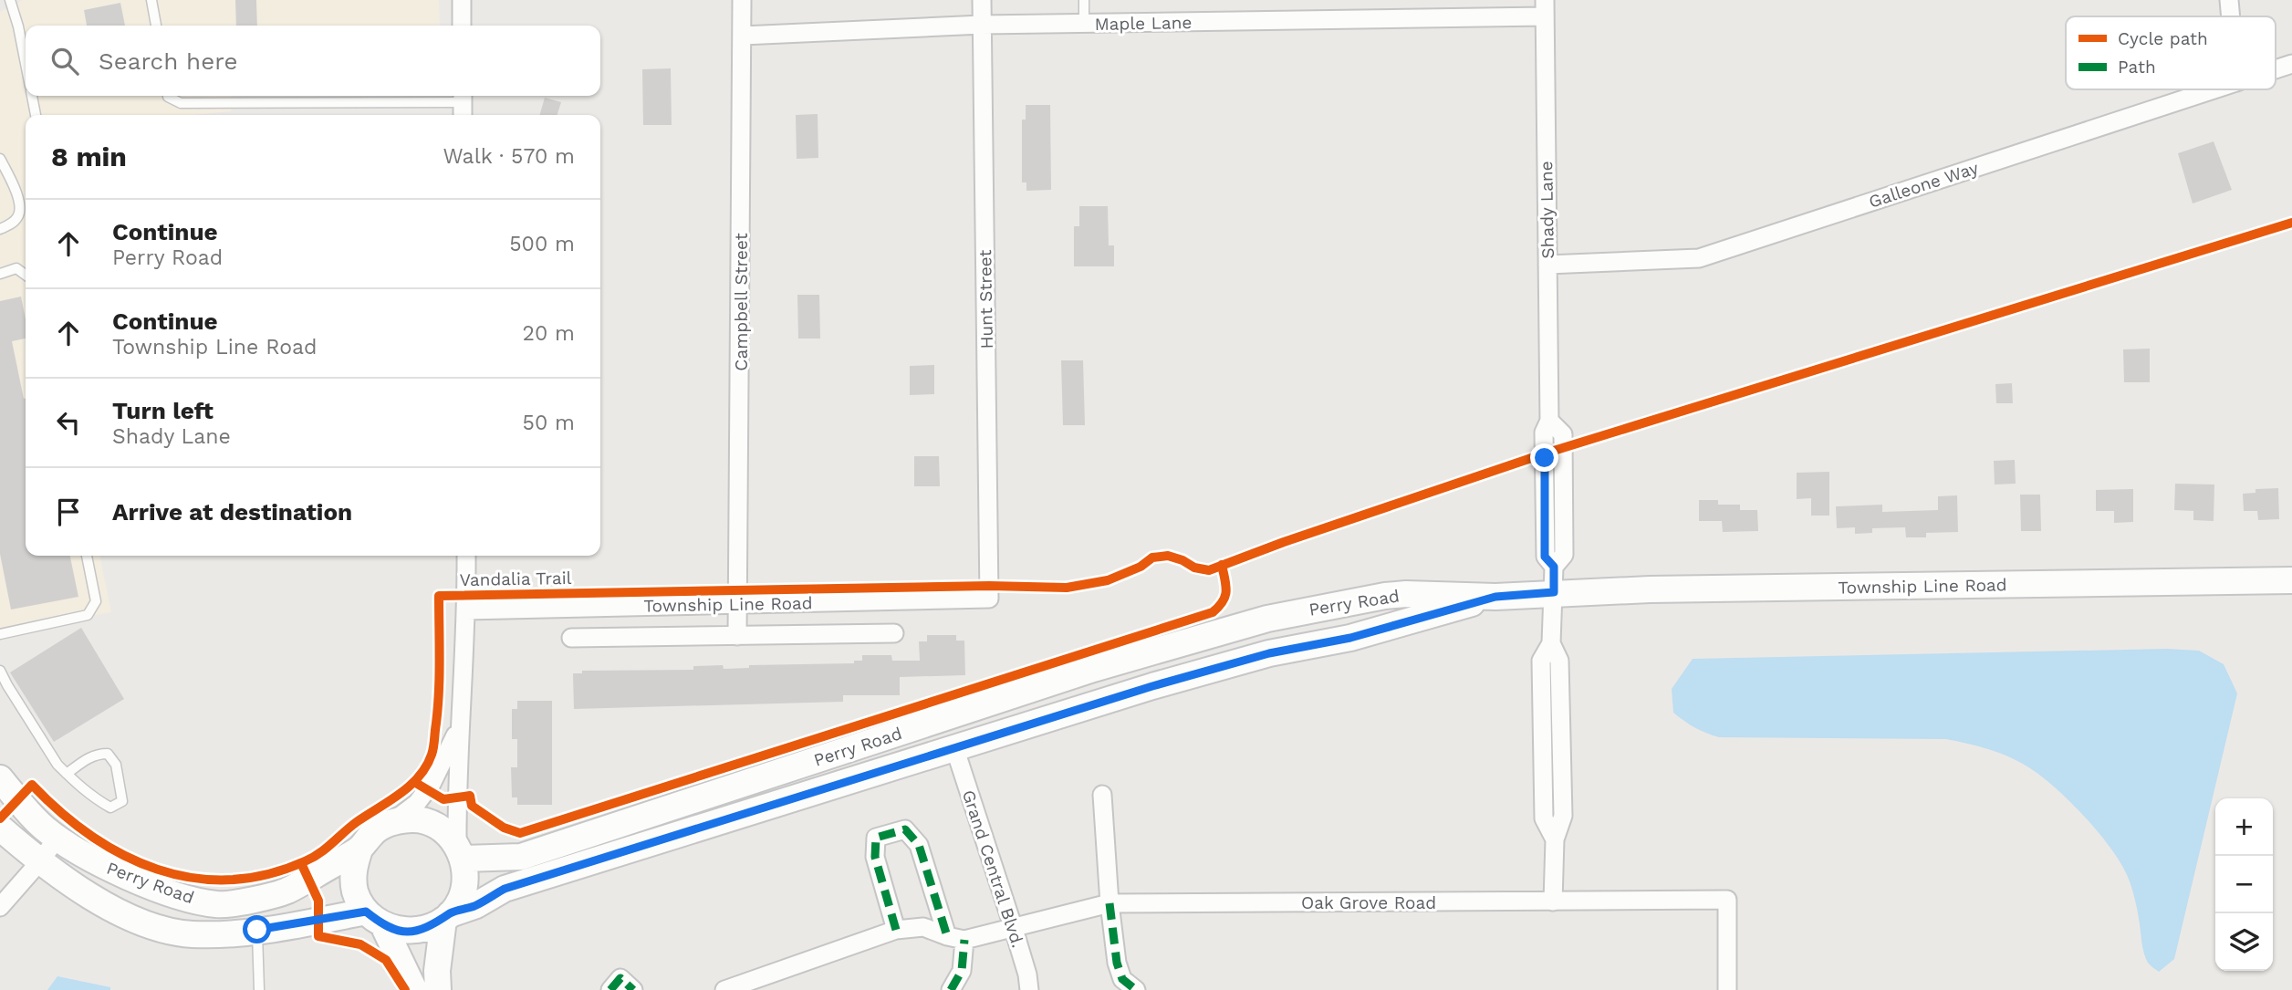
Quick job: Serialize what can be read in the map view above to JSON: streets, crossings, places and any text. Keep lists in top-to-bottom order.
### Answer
{
  "streets": {
    "street": [
      "Maple Lane",
      "Galleone Way",
      "Shady Lane",
      "Hunt Street",
      "Campbell Street",
      "Township Line Road",
      "Perry Road",
      "Grand Central Blvd.",
      "Oak Grove Road"
    ],
    "cycle path": ["Vandalia Trail"]
  },
  "crossings": [
    ["Maple Lane", "Shady Lane"],
    ["Maple Lane", "Hunt Street"],
    ["Maple Lane", "Campbell Street"],
    ["Galleone Way", "Shady Lane"],
    ["Shady Lane", "Township Line Road"],
    ["Hunt Street", "Township Line Road"],
    ["Campbell Street", "Township Line Road"],
    ["Township Line Road", "Perry Road"],
    ["Perry Road", "Grand Central Blvd."],
    ["Grand Central Blvd.", "Oak Grove Road"]
  ],
  "legend": ["Cycle path", "Path"],
  "page": {
    "search": "Search here",
    "heading": ["8 min", "Walk · 570 m"],
    "list": [
      ["Continue", "Perry Road", "500 m"],
      ["Continue", "Township Line Road", "20 m"],
      ["Turn left", "Shady Lane", "50 m"],
      "Arrive at destination"
    ],
    "map_buttons": ["+", "−"]
  }
}
